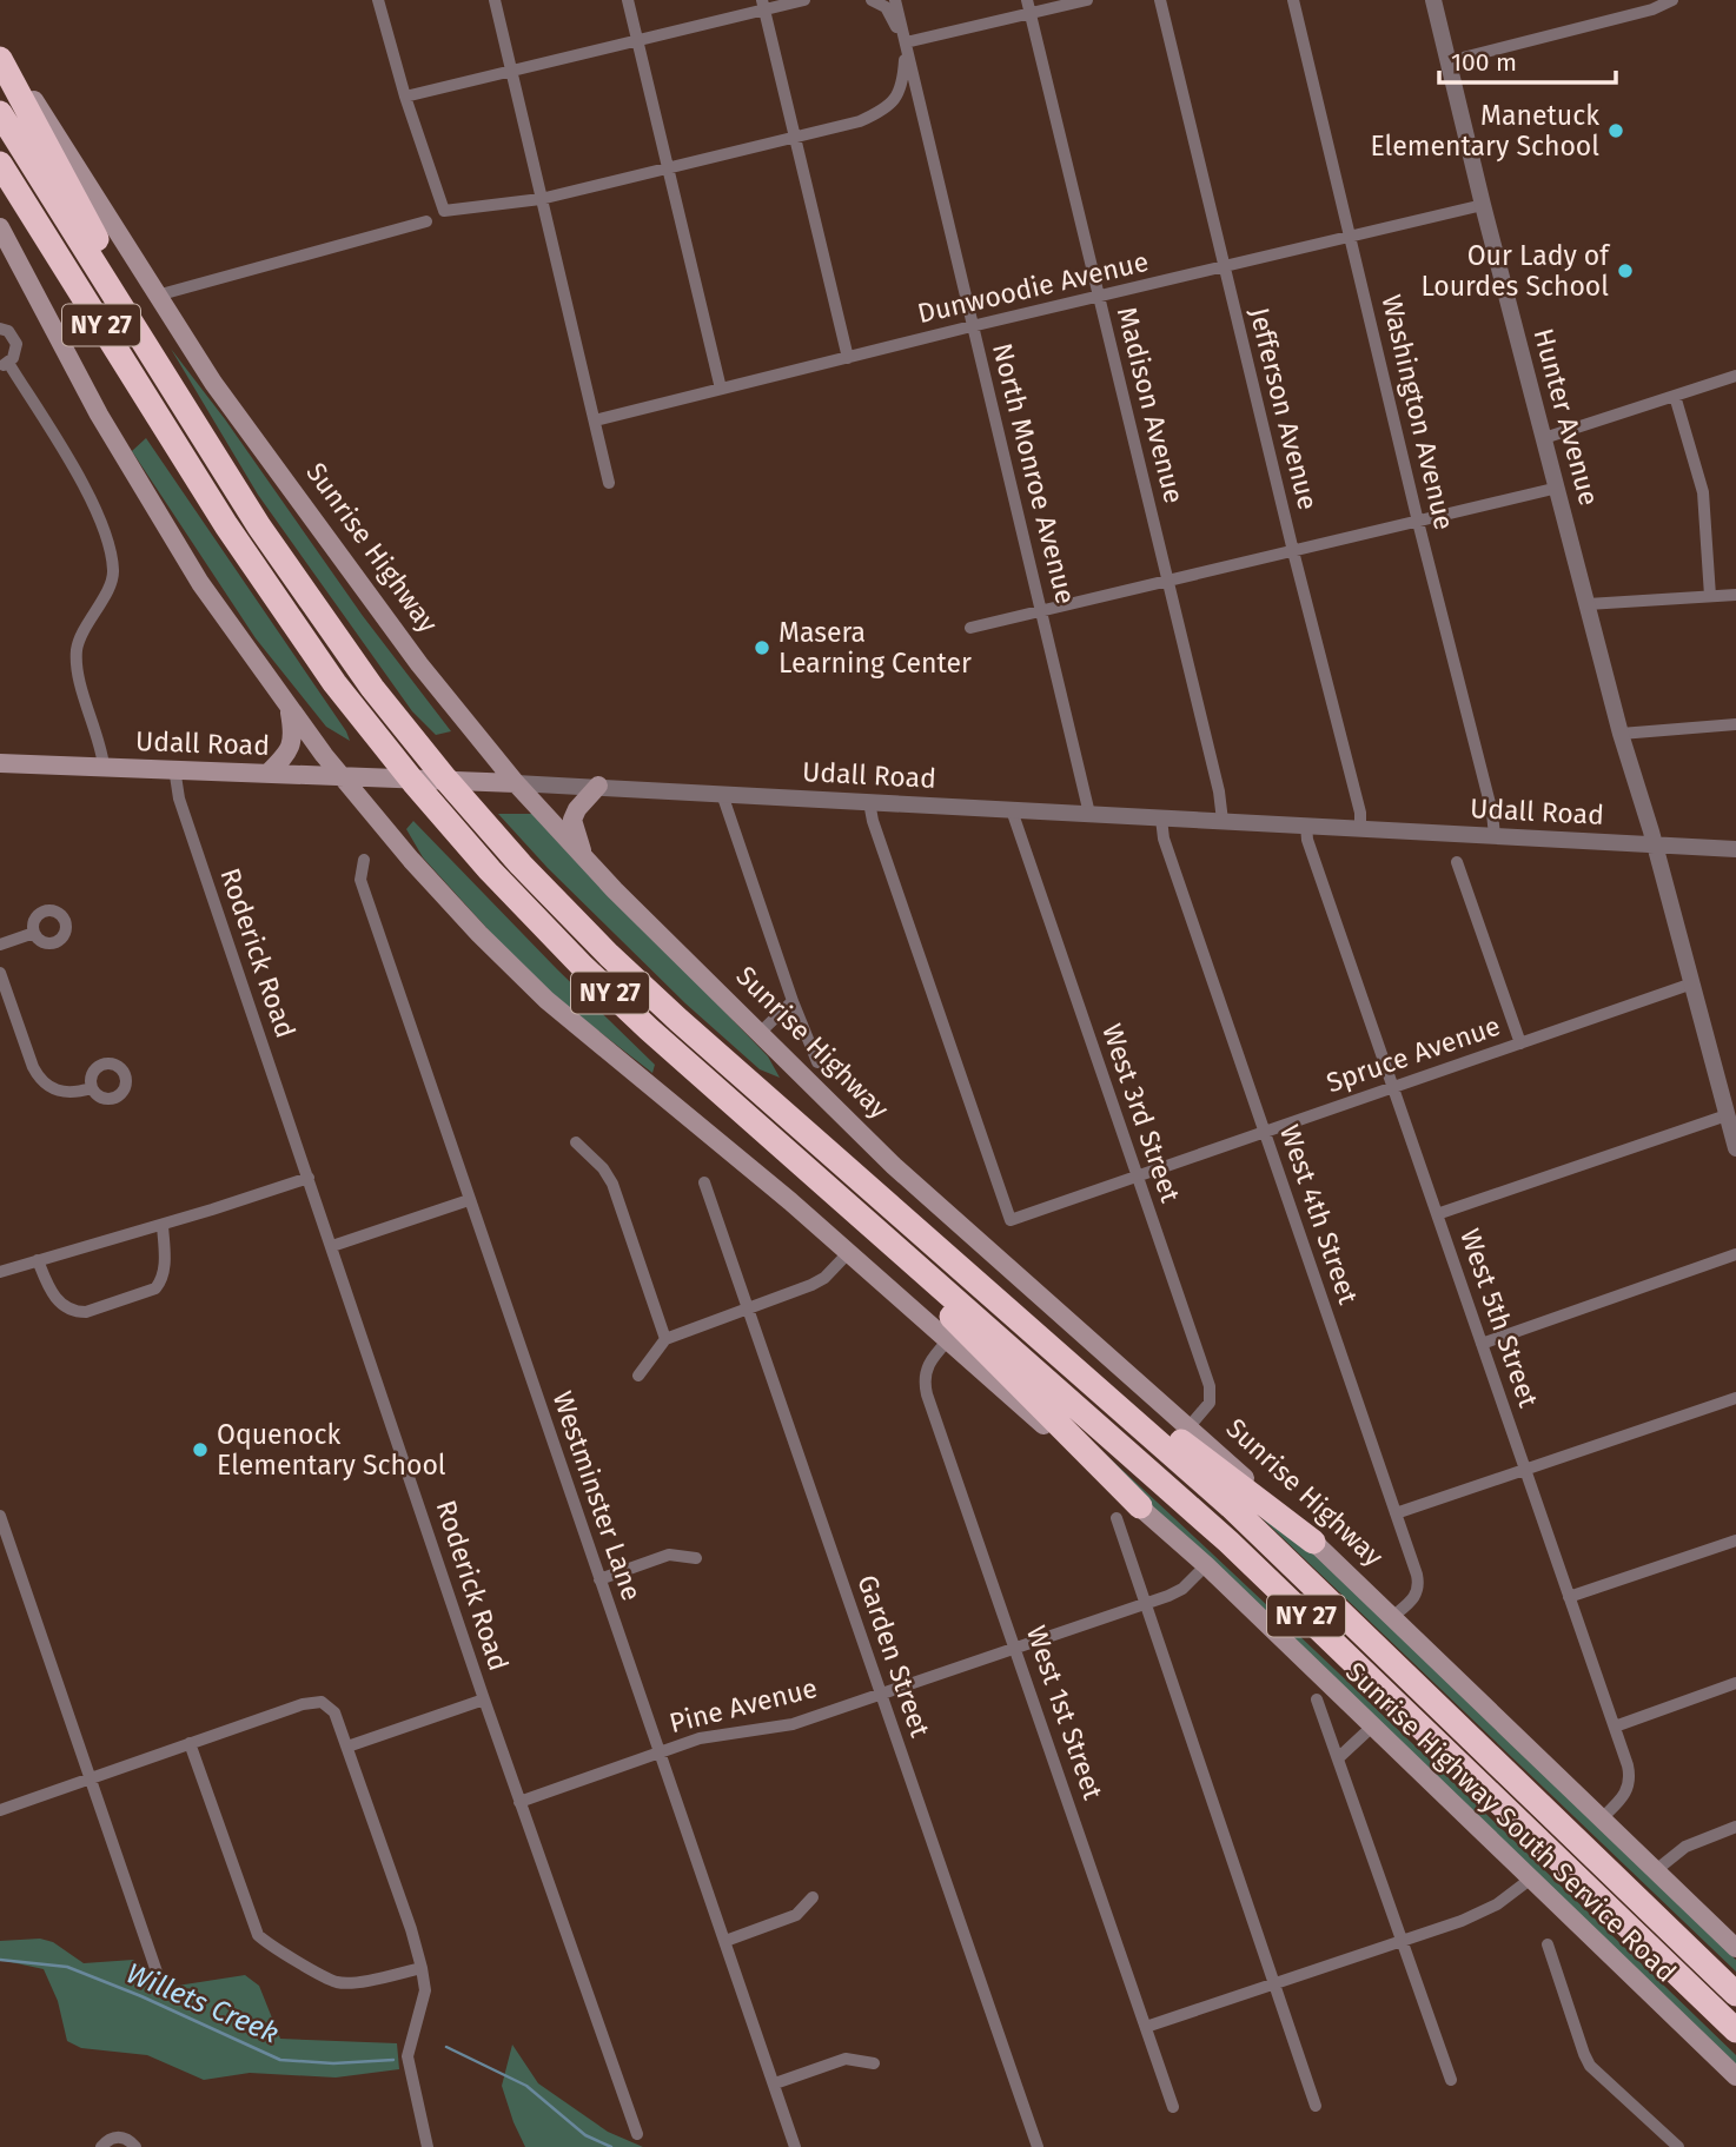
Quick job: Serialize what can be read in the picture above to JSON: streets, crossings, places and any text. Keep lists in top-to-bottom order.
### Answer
{
  "streets": {
    "highway": ["NY 27"],
    "main road": ["Sunrise Highway", "Udall Road", "Sunrise Highway South Service Road"],
    "street": [
      "Dunwoodie Avenue",
      "Madison Avenue",
      "Jefferson Avenue",
      "Washington Avenue",
      "Hunter Avenue",
      "North Monroe Avenue",
      "Roderick Road",
      "Spruce Avenue",
      "West 3rd Street",
      "West 4th Street",
      "West 5th Street",
      "Westminster Lane",
      "Garden Street",
      "Pine Avenue",
      "West 1st Street"
    ]
  },
  "crossings": [
    ["Dunwoodie Avenue", "Madison Avenue"],
    ["Dunwoodie Avenue", "Jefferson Avenue"],
    ["Dunwoodie Avenue", "Washington Avenue"],
    ["Dunwoodie Avenue", "Hunter Avenue"],
    ["Dunwoodie Avenue", "North Monroe Avenue"],
    ["Madison Avenue", "Udall Road"],
    ["Jefferson Avenue", "Udall Road"],
    ["Washington Avenue", "Udall Road"],
    ["Hunter Avenue", "Udall Road"],
    ["Hunter Avenue", "Spruce Avenue"],
    ["North Monroe Avenue", "Udall Road"],
    ["Sunrise Highway", "Udall Road"],
    ["Sunrise Highway", "West 3rd Street"],
    ["Sunrise Highway", "West 4th Street"],
    ["Sunrise Highway", "West 5th Street"],
    ["Udall Road", "Roderick Road"],
    ["Udall Road", "Spruce Avenue"],
    ["Udall Road", "West 3rd Street"],
    ["Udall Road", "West 4th Street"],
    ["Udall Road", "West 5th Street"],
    ["Roderick Road", "Pine Avenue"],
    ["Spruce Avenue", "West 3rd Street"],
    ["Spruce Avenue", "West 4th Street"],
    ["Spruce Avenue", "West 5th Street"],
    ["Westminster Lane", "Pine Avenue"],
    ["Garden Street", "Pine Avenue"],
    ["Pine Avenue", "West 1st Street"],
    ["Pine Avenue", "Sunrise Highway South Service Road"]
  ],
  "water": ["Willets Creek"],
  "places": [
    "Manetuck Elementary School",
    "Our Lady of Lourdes School",
    "Masera Learning Center",
    "Oquenock Elementary School"
  ],
  "scale_bar": "100 m"
}
